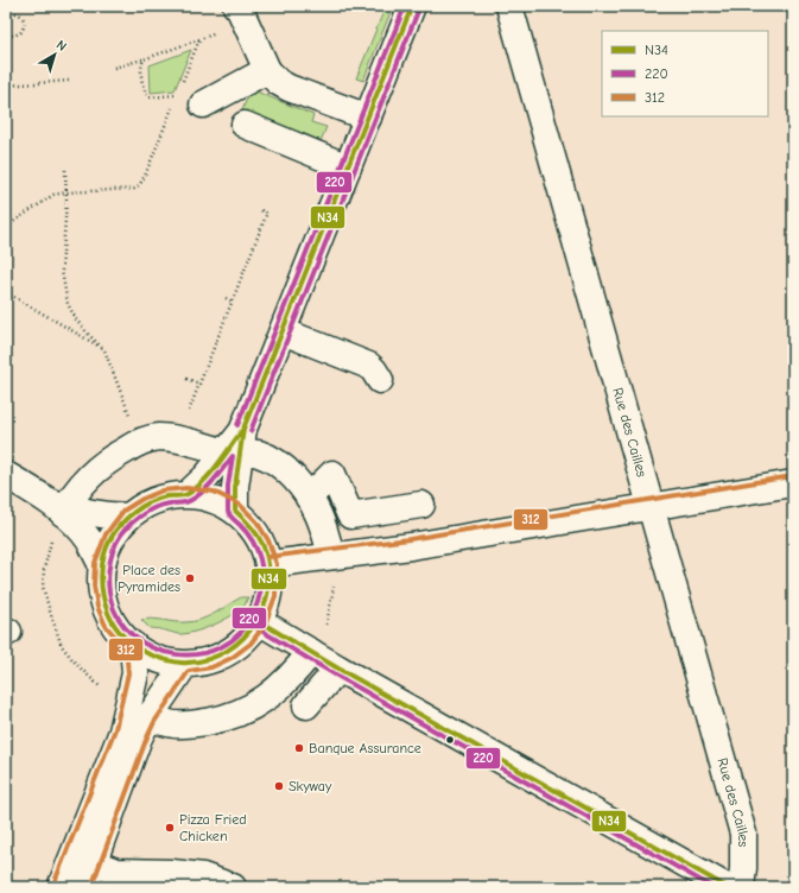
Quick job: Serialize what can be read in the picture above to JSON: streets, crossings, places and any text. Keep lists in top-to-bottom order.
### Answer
{
  "streets": {
    "street": ["Rue des Cailles"]
  },
  "places": [
    "Place des Pyramides",
    "Banque Assurance",
    "Skyway",
    "Pizza Fried Chicken"
  ],
  "lines": ["transit line N34", "transit line 220", "transit line 312"],
  "legend": ["N34", "220", "312"],
  "north": "top right"
}
